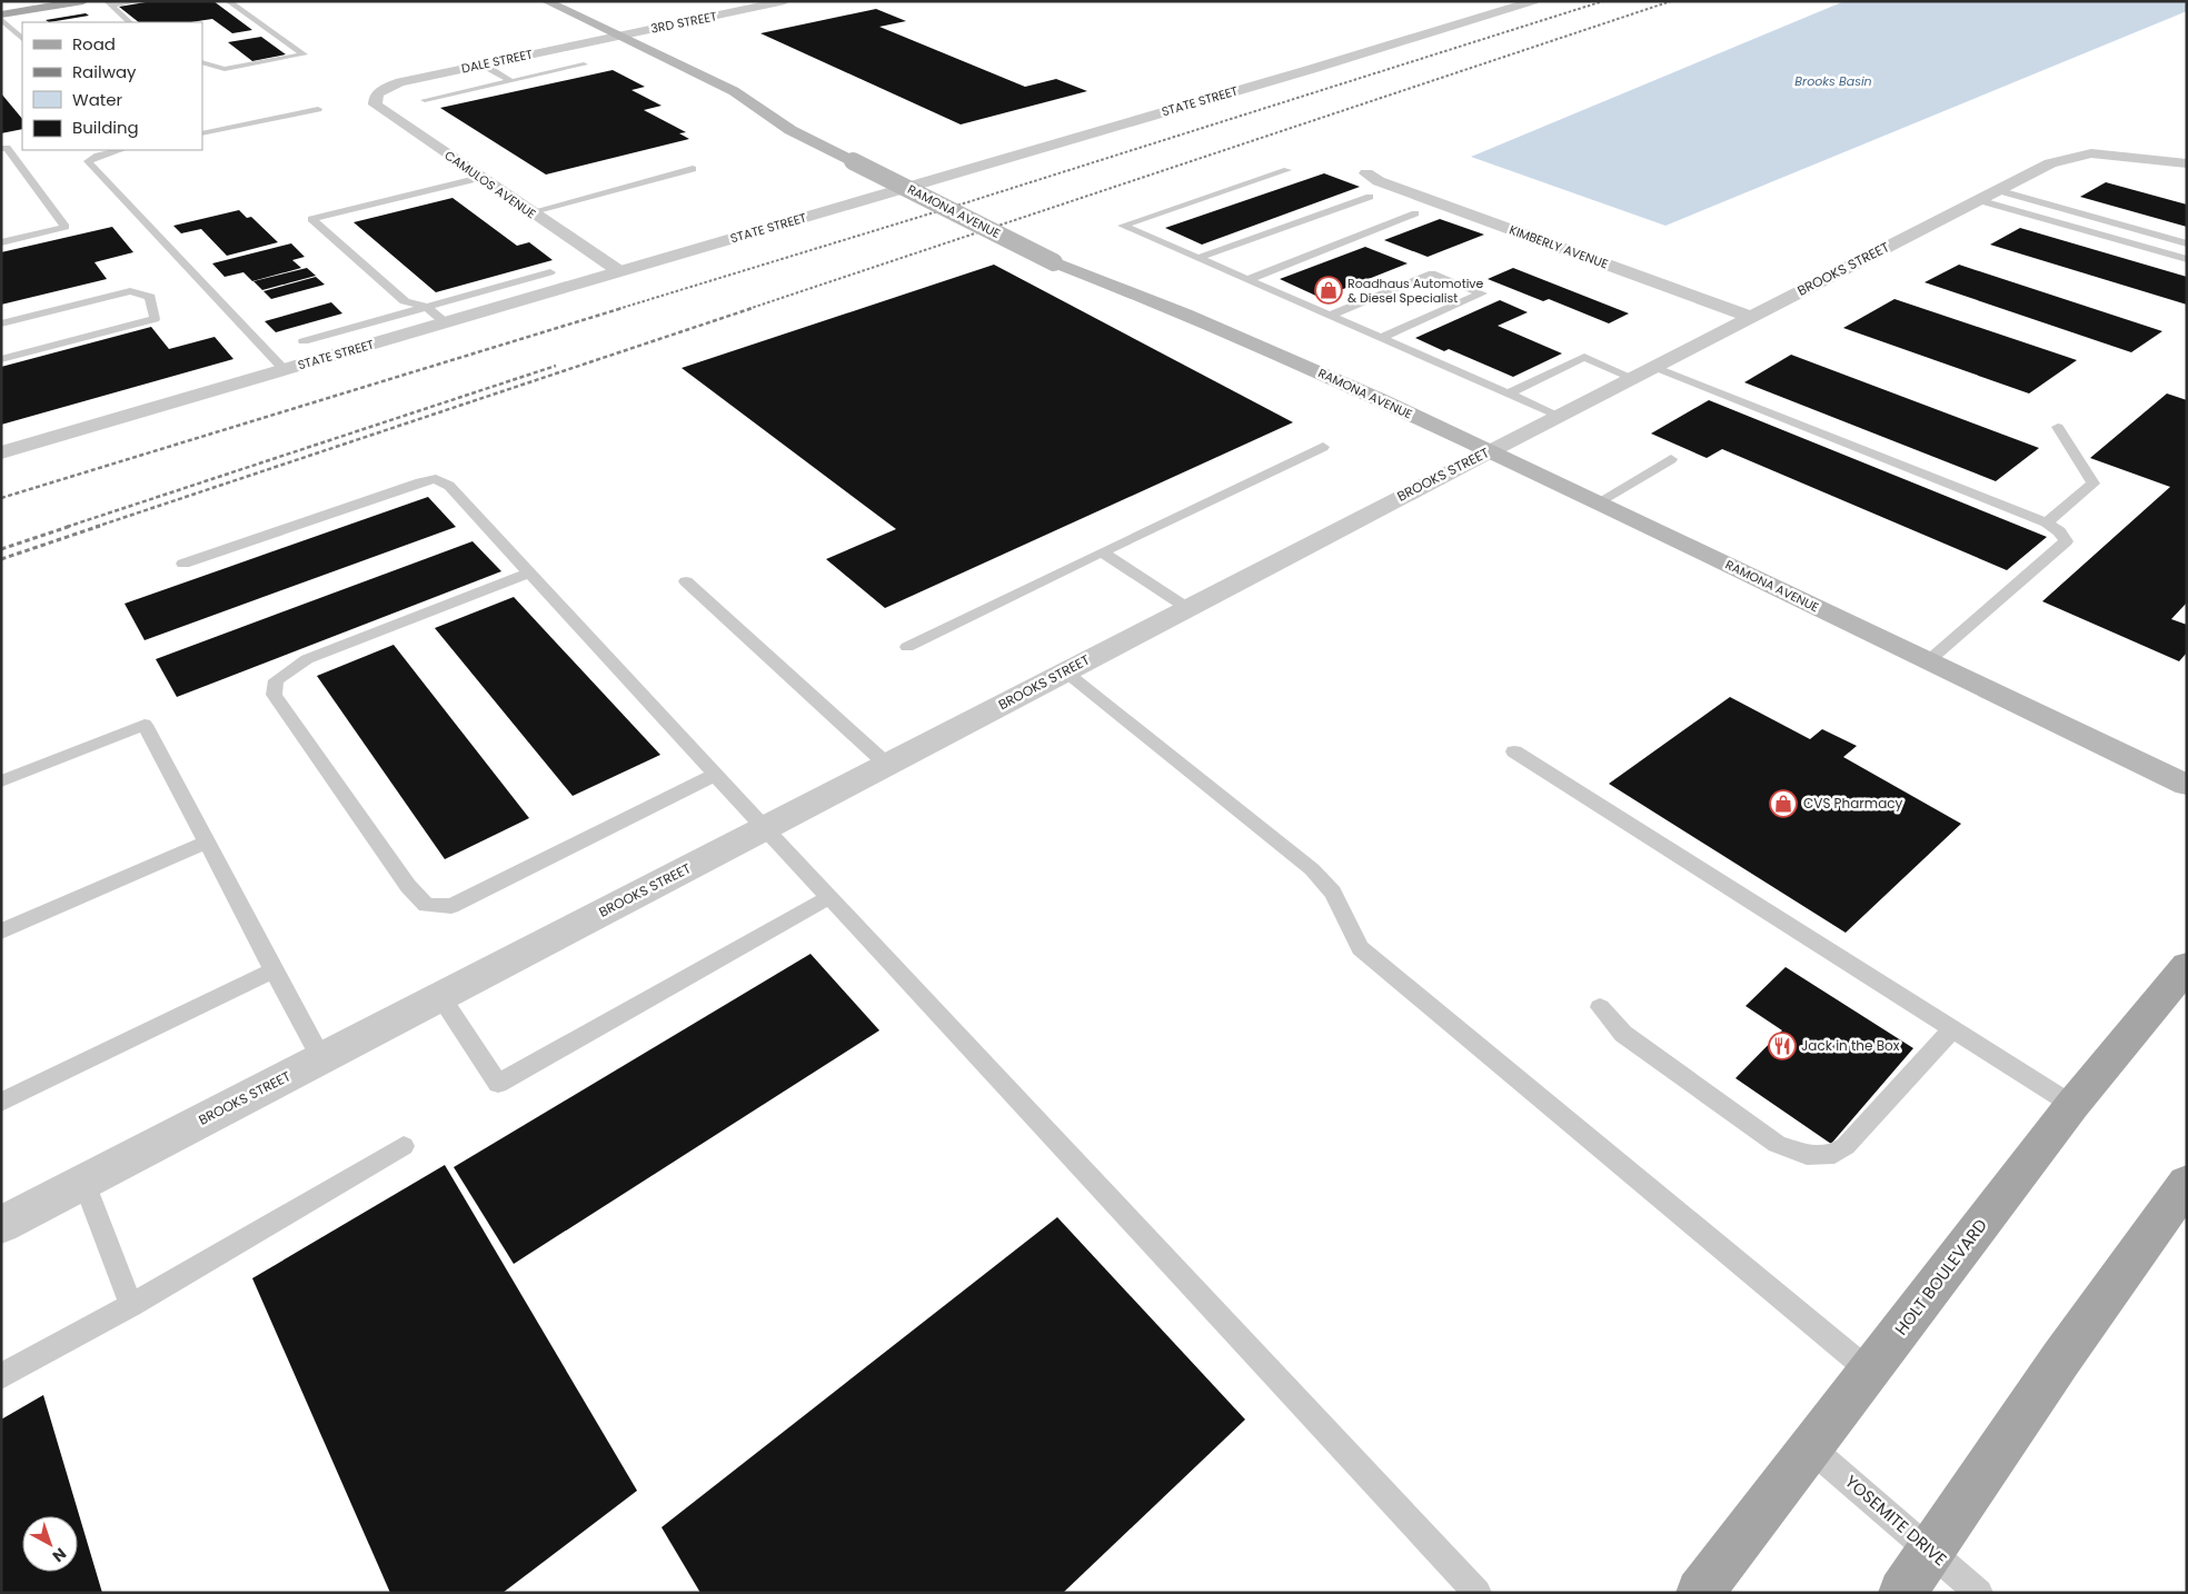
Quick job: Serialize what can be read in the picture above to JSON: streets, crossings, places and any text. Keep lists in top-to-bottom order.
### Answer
{
  "streets": {
    "main road": ["RAMONA AVENUE", "HOLT BOULEVARD"],
    "street": [
      "3RD STREET",
      "DALE STREET",
      "STATE STREET",
      "CAMULOS AVENUE",
      "KIMBERLY AVENUE",
      "BROOKS STREET"
    ],
    "lane": ["YOSEMITE DRIVE"]
  },
  "crossings": [
    ["3RD STREET", "DALE STREET"],
    ["3RD STREET", "RAMONA AVENUE"],
    ["DALE STREET", "CAMULOS AVENUE"],
    ["DALE STREET", "RAMONA AVENUE"],
    ["STATE STREET", "CAMULOS AVENUE"],
    ["RAMONA AVENUE", "BROOKS STREET"],
    ["KIMBERLY AVENUE", "BROOKS STREET"],
    ["HOLT BOULEVARD", "YOSEMITE DRIVE"]
  ],
  "water": ["Brooks Basin"],
  "places": {
    "shop": ["Roadhaus Automotive & Diesel Specialist", "CVS Pharmacy"],
    "restaurant": ["Jack in the Box"]
  },
  "legend": [
    "Road",
    "Railway",
    "Water",
    "Building"
  ],
  "north": "bottom right"
}
